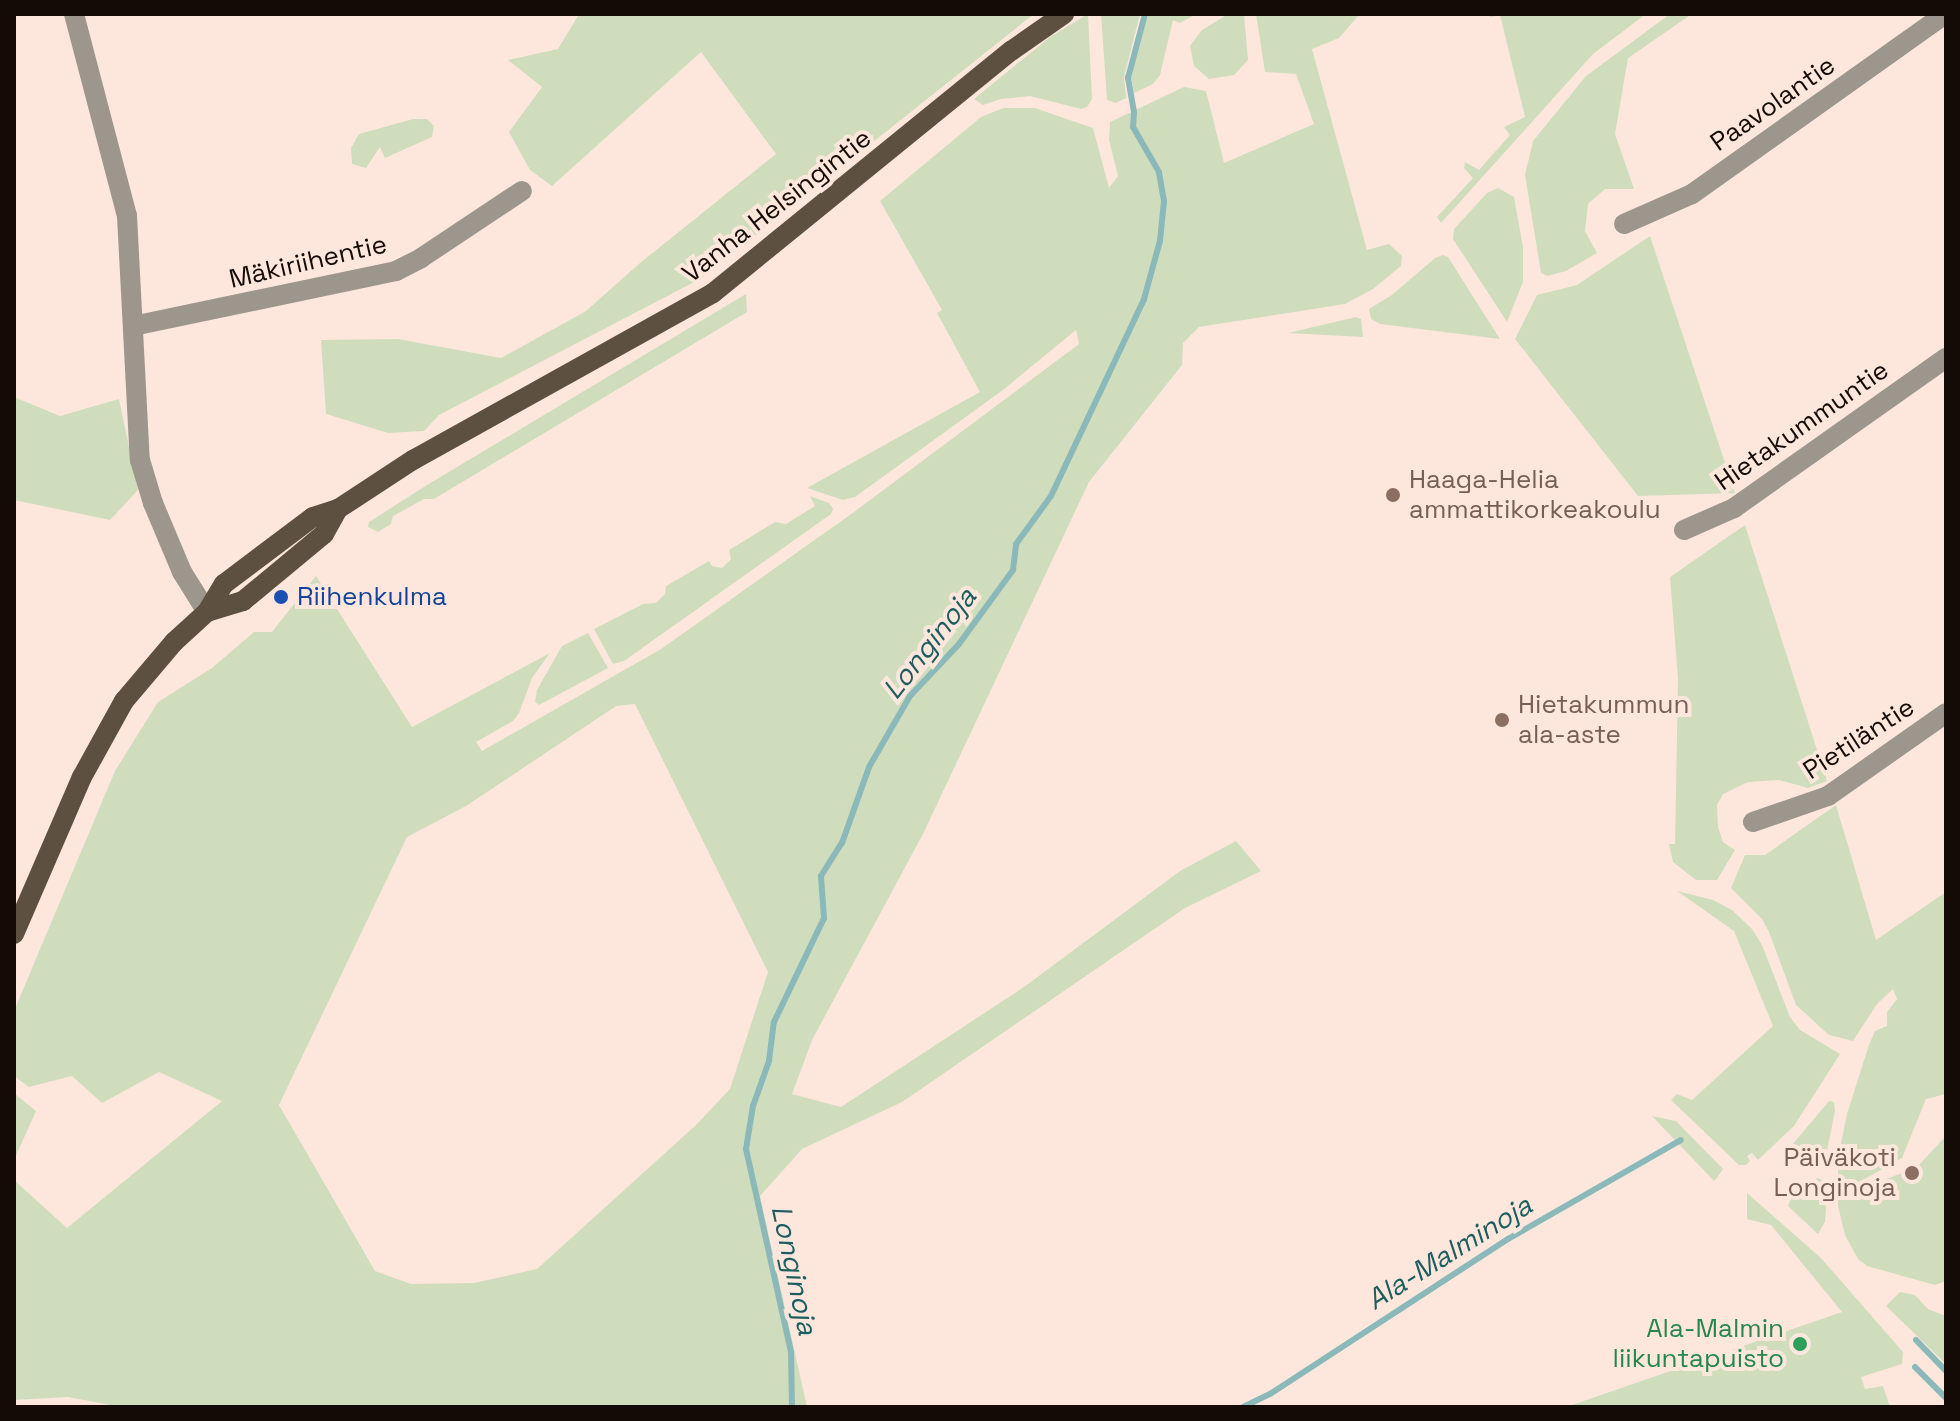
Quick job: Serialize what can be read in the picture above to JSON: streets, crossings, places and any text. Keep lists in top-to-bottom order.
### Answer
{
  "streets": {
    "main road": ["Vanha Helsingintie"],
    "street": [
      "Paavolantie",
      "Mäkiriihentie",
      "Hietakummuntie",
      "Pietiläntie"
    ]
  },
  "water": ["Longinoja", "Ala-Malminoja"],
  "places": [
    "Haaga-Helia ammattikorkeakoulu",
    "Riihenkulma",
    "Hietakummun ala-aste",
    "Päiväkoti Longinoja",
    "Ala-Malmin liikuntapuisto"
  ]
}
